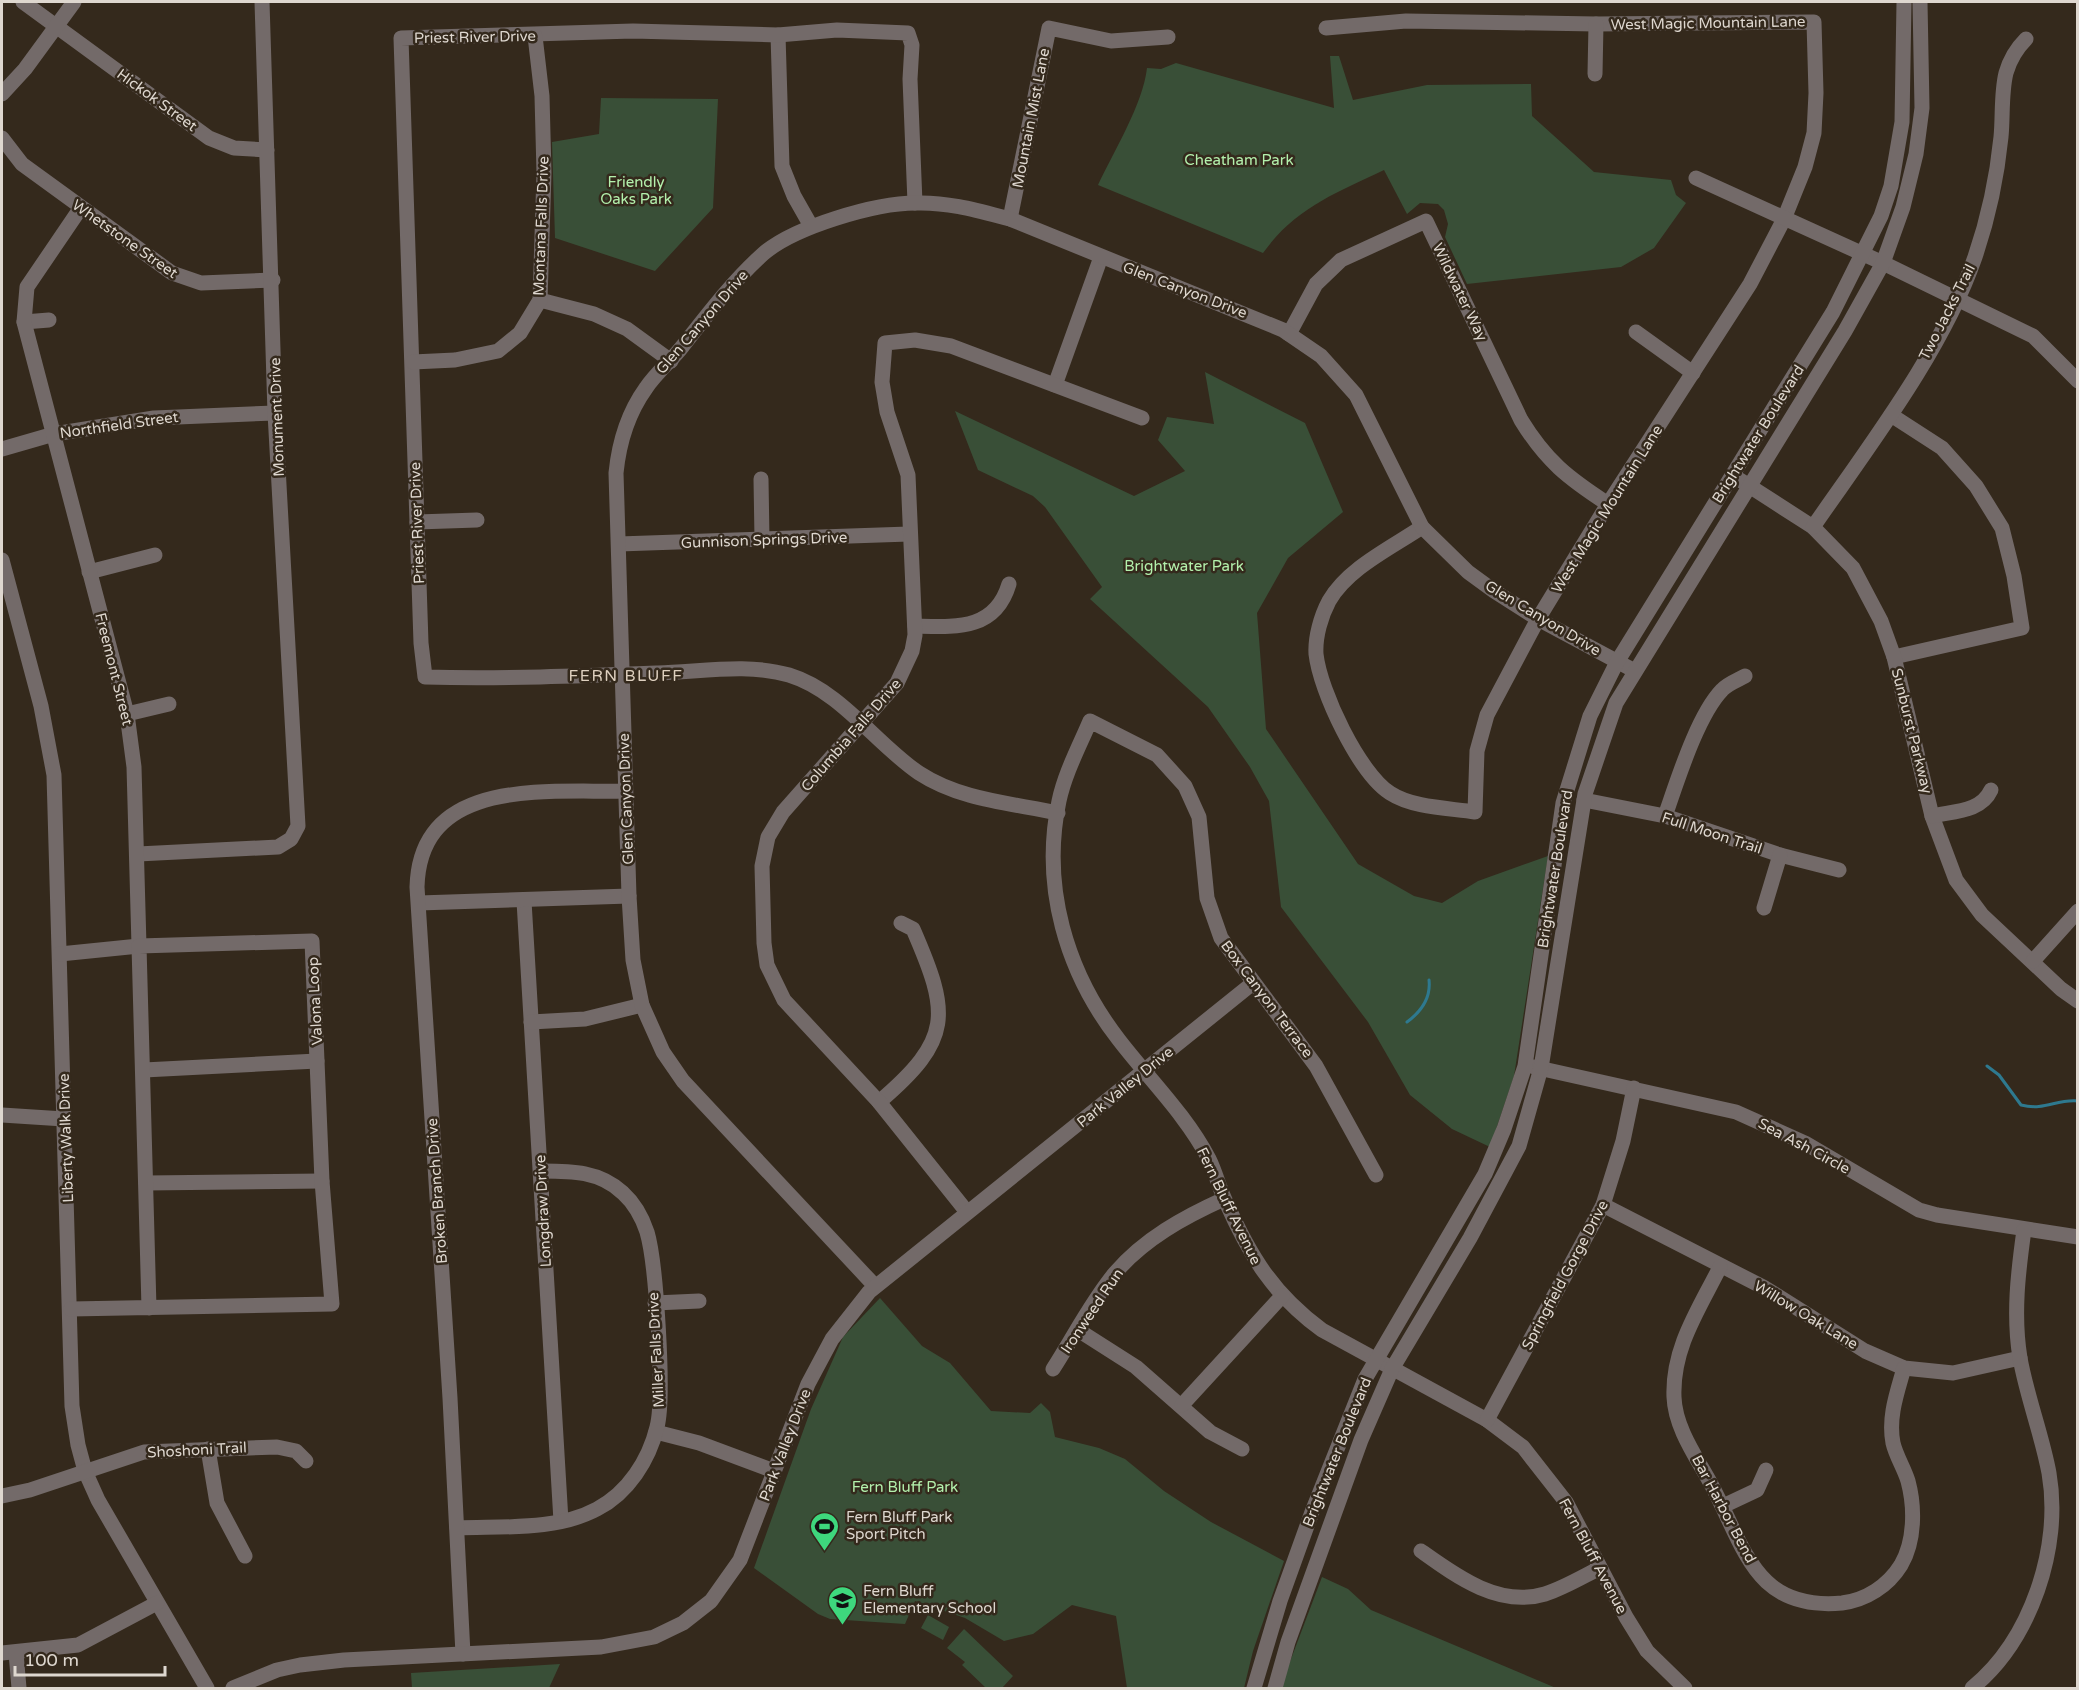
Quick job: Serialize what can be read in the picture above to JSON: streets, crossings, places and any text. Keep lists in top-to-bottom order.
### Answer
{
  "streets": {
    "street": [
      "West Magic Mountain Lane",
      "Priest River Drive",
      "Hickok Street",
      "Mountain Mist Lane",
      "Montana Falls Drive",
      "Whetstone Street",
      "Glen Canyon Drive",
      "Wildwater Way",
      "Two Jacks Trail",
      "Monument Drive",
      "Northfield Street",
      "Brightwater Boulevard",
      "Gunnison Springs Drive",
      "Freemont Street",
      "Sunburst Parkway",
      "Columbia Falls Drive",
      "Full Moon Trail",
      "Box Canyon Terrace",
      "Valona Loop",
      "Park Valley Drive",
      "Liberty Walk Drive",
      "Sea Ash Circle",
      "Broken Branch Drive",
      "Fern Bluff Avenue",
      "Longdraw Drive",
      "Springfield Gorge Drive",
      "Ironweed Run",
      "Willow Oak Lane",
      "Miller Falls Drive",
      "Shoshoni Trail",
      "Bar Harbor Bend"
    ]
  },
  "crossings": [
    ["West Magic Mountain Lane", "Glen Canyon Drive"],
    ["West Magic Mountain Lane", "Wildwater Way"],
    ["Priest River Drive", "Montana Falls Drive"],
    ["Priest River Drive", "Glen Canyon Drive"],
    ["Hickok Street", "Monument Drive"],
    ["Mountain Mist Lane", "Glen Canyon Drive"],
    ["Whetstone Street", "Monument Drive"],
    ["Whetstone Street", "Freemont Street"],
    ["Glen Canyon Drive", "Wildwater Way"],
    ["Glen Canyon Drive", "Brightwater Boulevard"],
    ["Glen Canyon Drive", "Gunnison Springs Drive"],
    ["Glen Canyon Drive", "Park Valley Drive"],
    ["Glen Canyon Drive", "Broken Branch Drive"],
    ["Two Jacks Trail", "Sunburst Parkway"],
    ["Monument Drive", "Northfield Street"],
    ["Monument Drive", "Freemont Street"],
    ["Northfield Street", "Freemont Street"],
    ["Brightwater Boulevard", "Sunburst Parkway"],
    ["Brightwater Boulevard", "Full Moon Trail"],
    ["Brightwater Boulevard", "Sea Ash Circle"],
    ["Brightwater Boulevard", "Fern Bluff Avenue"],
    ["Gunnison Springs Drive", "Columbia Falls Drive"],
    ["Freemont Street", "Valona Loop"],
    ["Columbia Falls Drive", "Park Valley Drive"],
    ["Box Canyon Terrace", "Park Valley Drive"],
    ["Box Canyon Terrace", "Fern Bluff Avenue"],
    ["Valona Loop", "Liberty Walk Drive"],
    ["Park Valley Drive", "Broken Branch Drive"],
    ["Park Valley Drive", "Fern Bluff Avenue"],
    ["Liberty Walk Drive", "Shoshoni Trail"],
    ["Sea Ash Circle", "Springfield Gorge Drive"],
    ["Broken Branch Drive", "Miller Falls Drive"],
    ["Fern Bluff Avenue", "Springfield Gorge Drive"],
    ["Fern Bluff Avenue", "Ironweed Run"],
    ["Longdraw Drive", "Miller Falls Drive"],
    ["Springfield Gorge Drive", "Willow Oak Lane"],
    ["Willow Oak Lane", "Bar Harbor Bend"]
  ],
  "districts": ["FERN BLUFF"],
  "parks": [
    "Cheatham Park",
    "Friendly Oaks Park",
    "Brightwater Park",
    "Fern Bluff Park"
  ],
  "places": {
    "sports": ["Fern Bluff Park Sport Pitch"],
    "school or university": ["Fern Bluff Elementary School"]
  },
  "scale_bar": "100 m"
}
